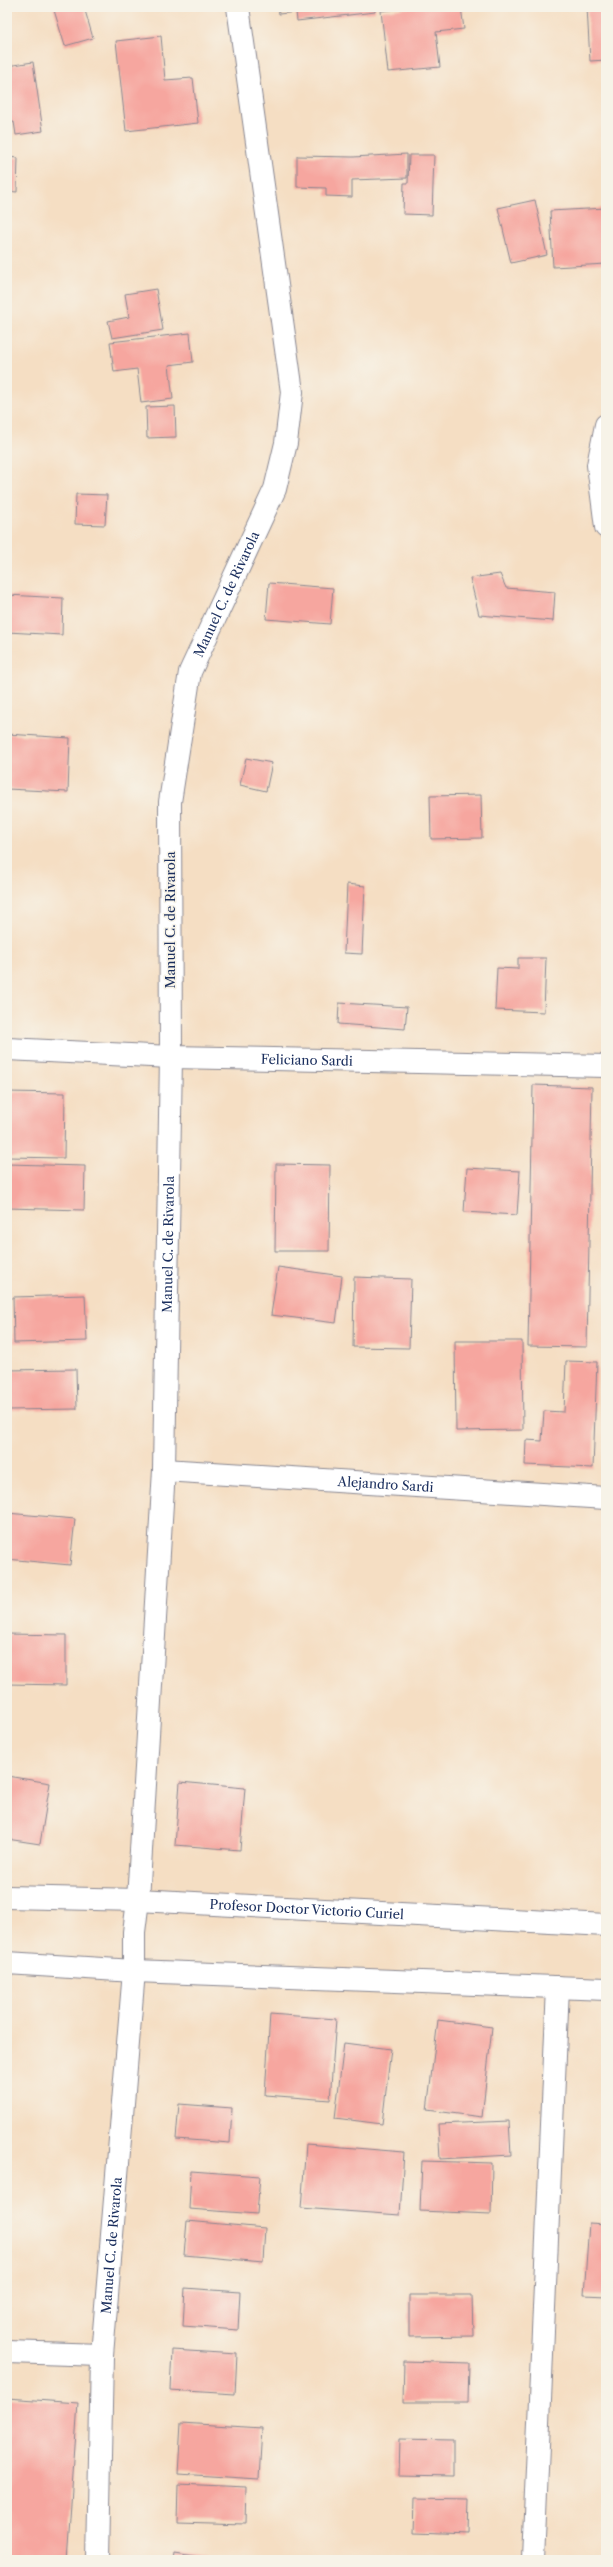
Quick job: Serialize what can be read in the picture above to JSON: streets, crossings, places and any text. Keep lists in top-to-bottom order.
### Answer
{
  "streets": {
    "street": [
      "Manuel C. de Rivarola",
      "Feliciano Sardi",
      "Alejandro Sardi",
      "Profesor Doctor Victorio Curiel"
    ]
  },
  "crossings": [
    ["Manuel C. de Rivarola", "Feliciano Sardi"],
    ["Manuel C. de Rivarola", "Alejandro Sardi"],
    ["Manuel C. de Rivarola", "Profesor Doctor Victorio Curiel"]
  ]
}
